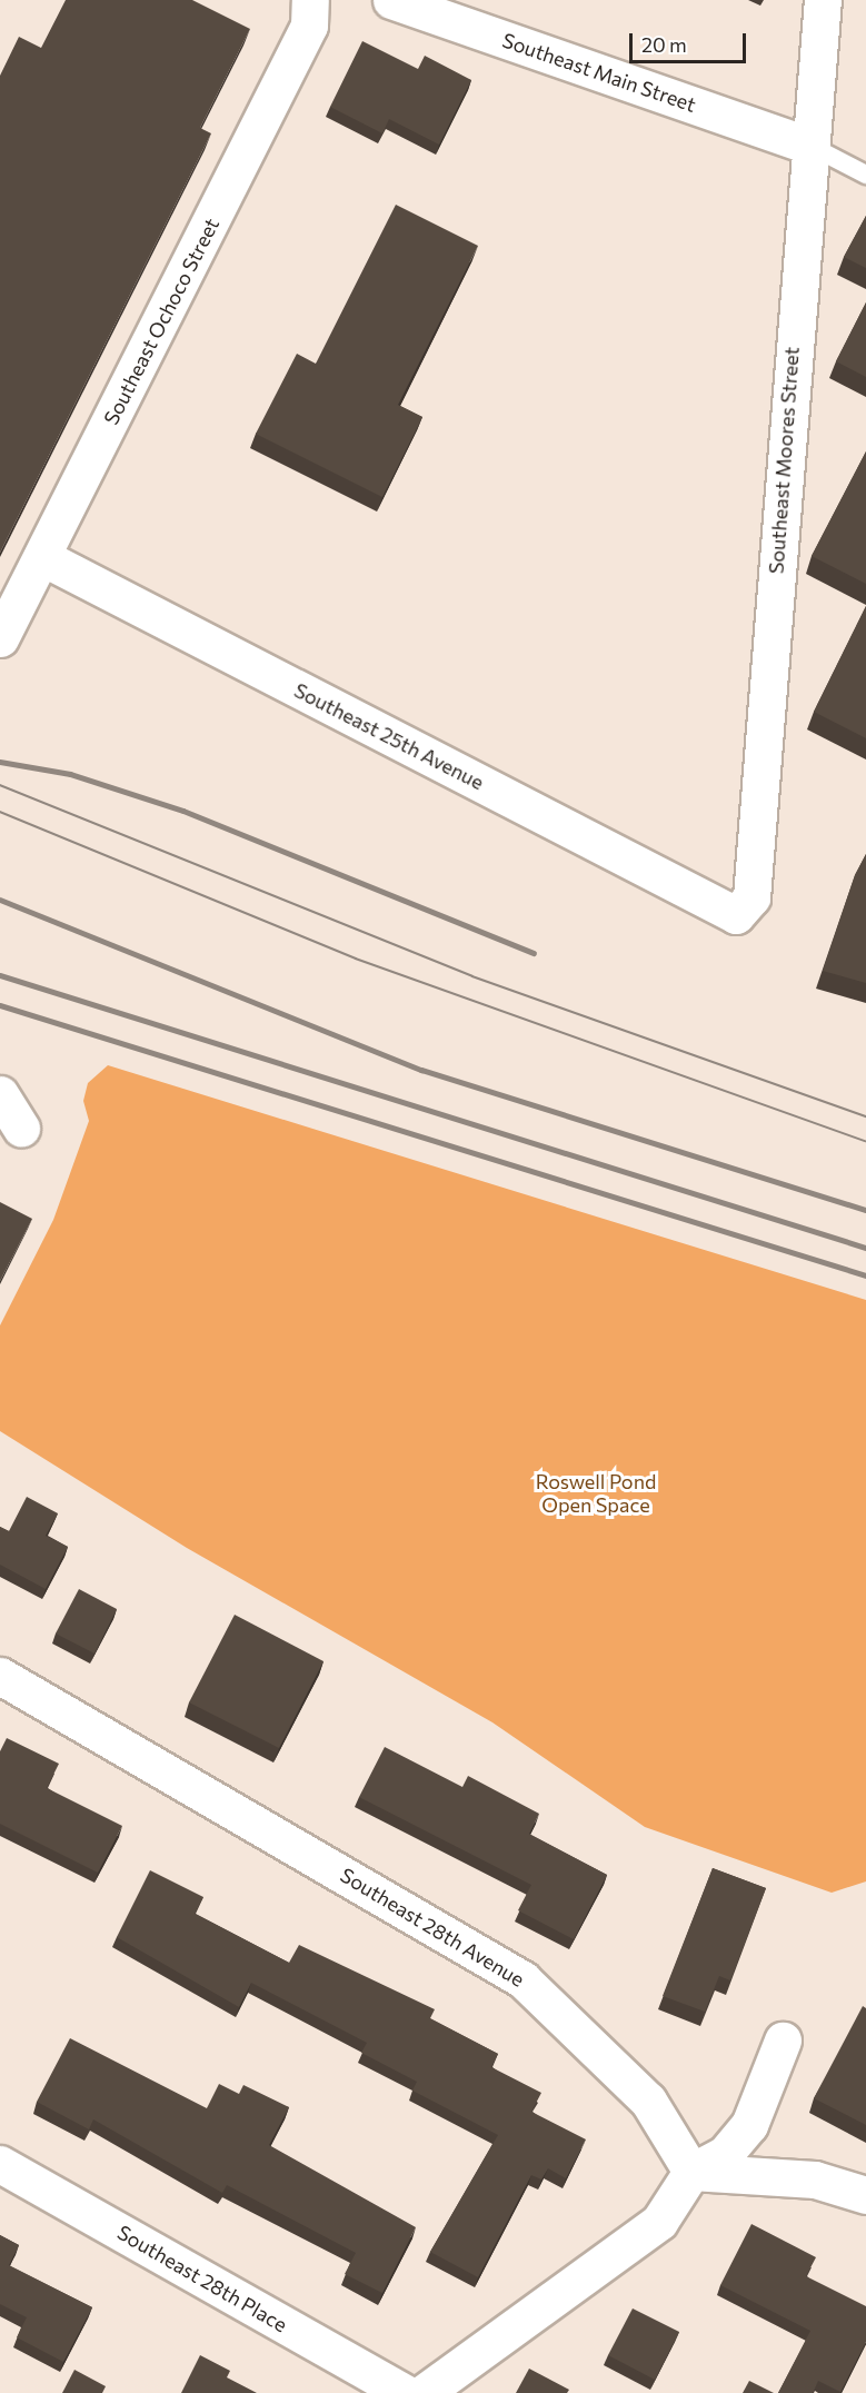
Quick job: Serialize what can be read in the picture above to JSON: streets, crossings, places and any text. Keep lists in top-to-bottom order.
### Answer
{
  "streets": {
    "street": [
      "Southeast Main Street",
      "Southeast Ochoco Street",
      "Southeast Moores Street",
      "Southeast 25th Avenue",
      "Southeast 28th Avenue",
      "Southeast 28th Place"
    ]
  },
  "crossings": [
    ["Southeast Main Street", "Southeast Moores Street"],
    ["Southeast Ochoco Street", "Southeast 25th Avenue"],
    ["Southeast Moores Street", "Southeast 25th Avenue"]
  ],
  "parks": ["Roswell Pond Open Space"],
  "scale_bar": "20 m"
}
